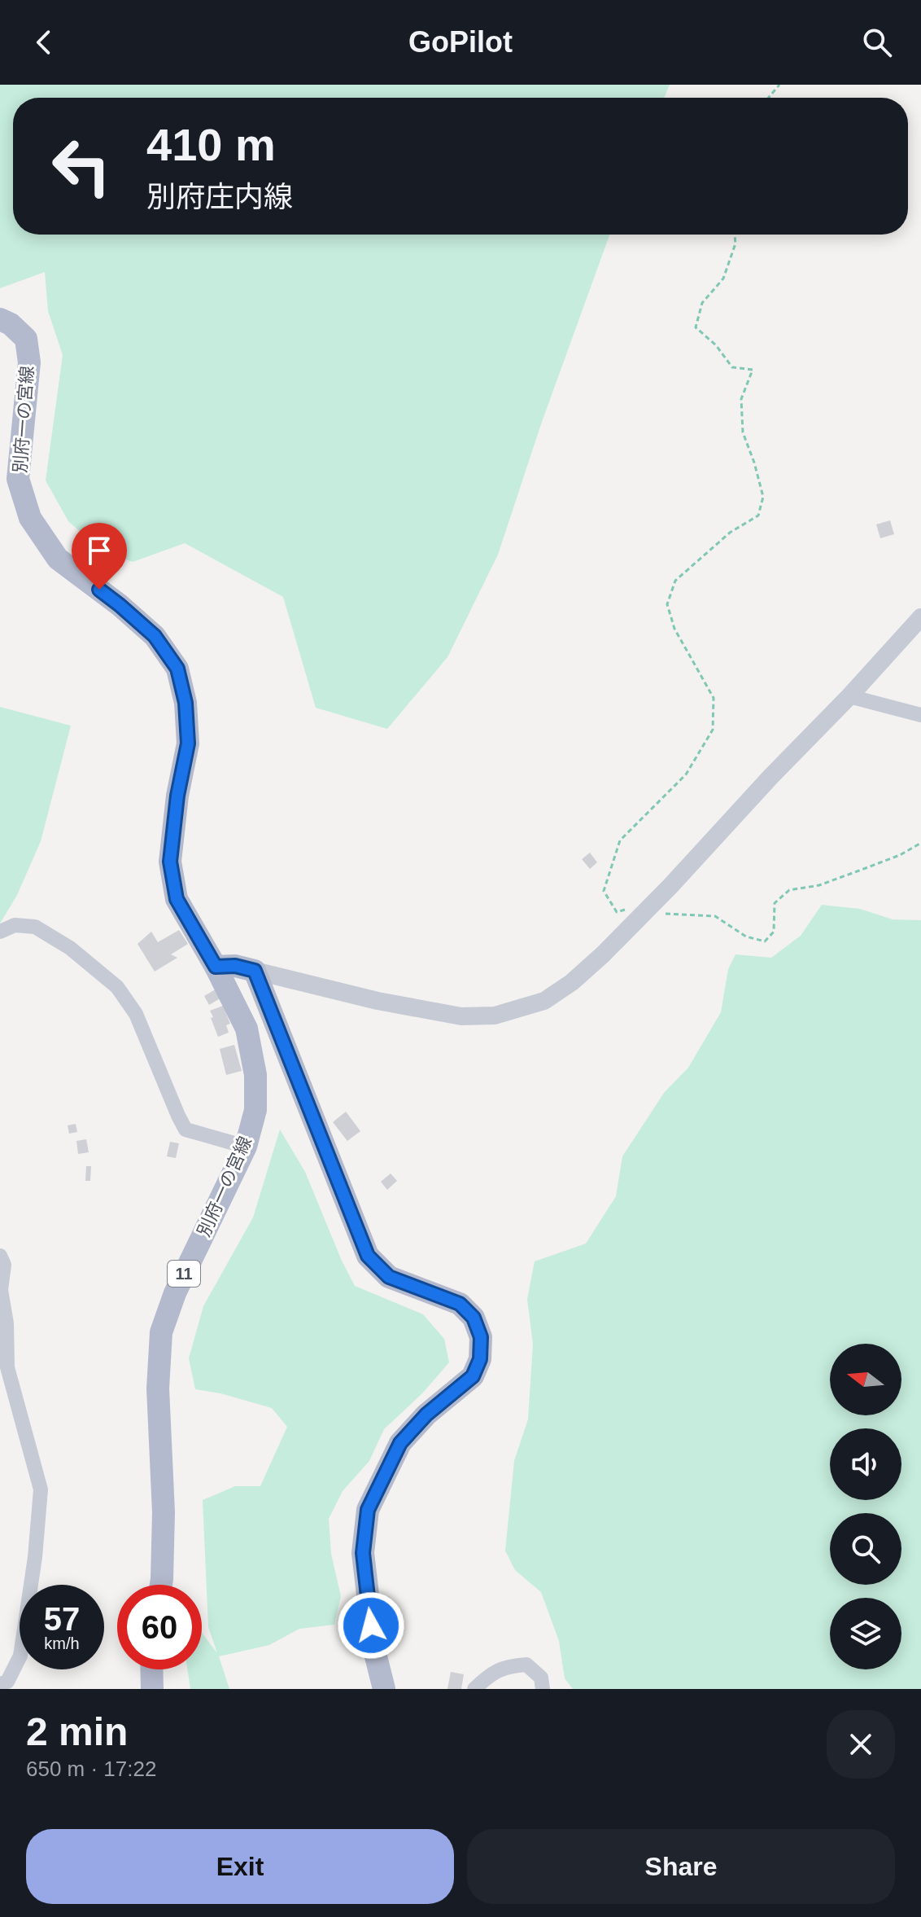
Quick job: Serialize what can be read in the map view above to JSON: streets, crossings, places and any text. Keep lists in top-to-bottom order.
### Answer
{
  "streets": {
    "main road": ["別府一の宮線", "11"]
  },
  "north": "left",
  "page": {
    "header": "GoPilot",
    "turn": ["410 m", "別府庄内線"],
    "speed": "57 km/h",
    "limit": "60",
    "heading": ["2 min", "650 m · 17:22"],
    "buttons": ["Exit", "Share"]
  }
}
